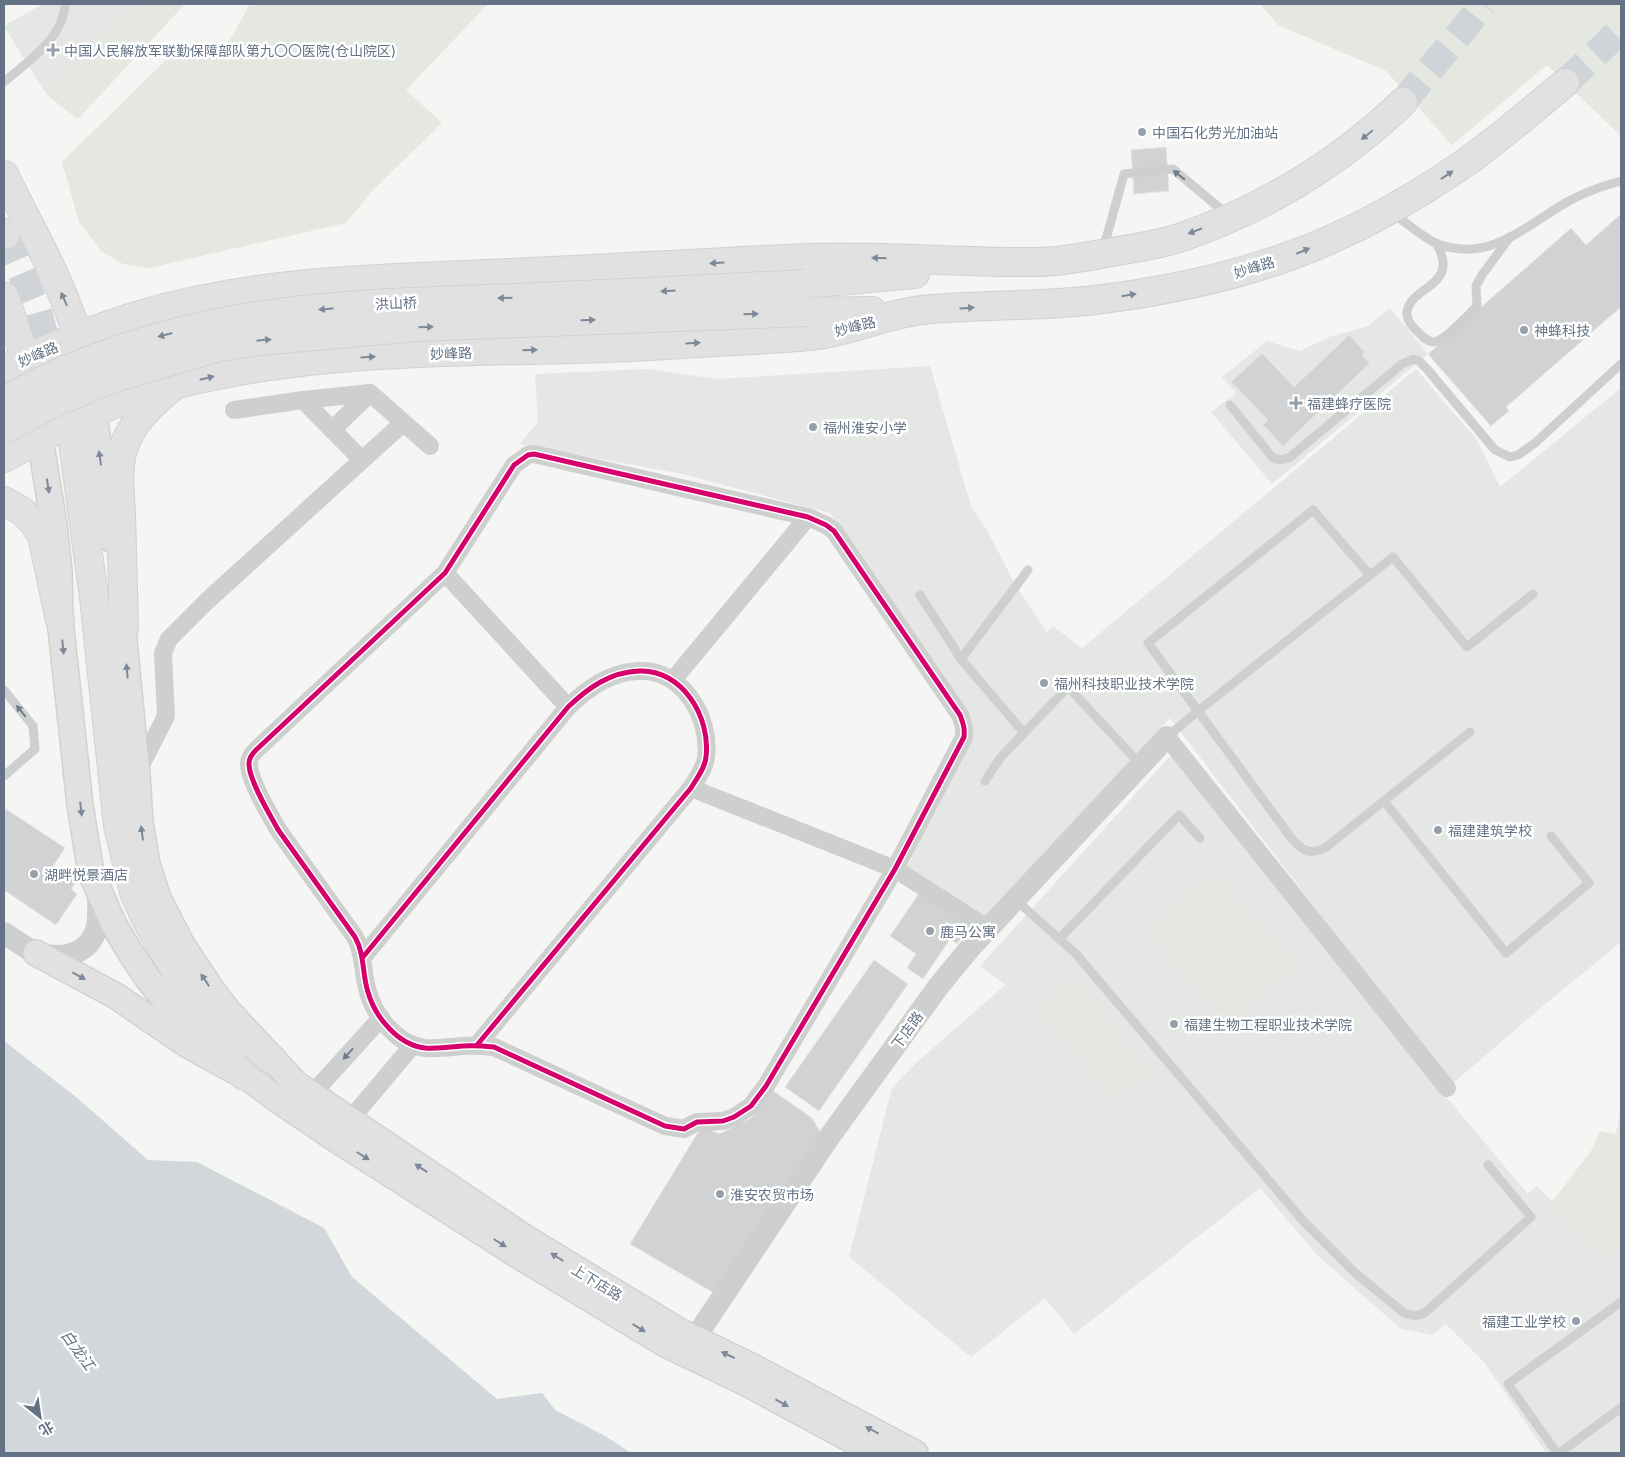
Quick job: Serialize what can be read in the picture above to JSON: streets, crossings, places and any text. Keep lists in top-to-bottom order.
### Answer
{
  "streets": {
    "main road": ["妙峰路", "洪山桥", "上下店路"],
    "street": ["下店路"]
  },
  "crossings": [
    ["妙峰路", "洪山桥"],
    ["下店路", "上下店路"]
  ],
  "water": ["白龙江"],
  "places": {
    "health": ["中国人民解放军联勤保障部队第九〇〇医院(仓山院区)", "福建蜂疗医院"],
    "other": [
      "中国石化劳光加油站",
      "神蜂科技",
      "福州淮安小学",
      "福州科技职业技术学院",
      "福建建筑学校",
      "湖畔悦景酒店",
      "鹿马公寓",
      "福建生物工程职业技术学院",
      "淮安农贸市场",
      "福建工业学校"
    ]
  },
  "north": "bottom right"
}
